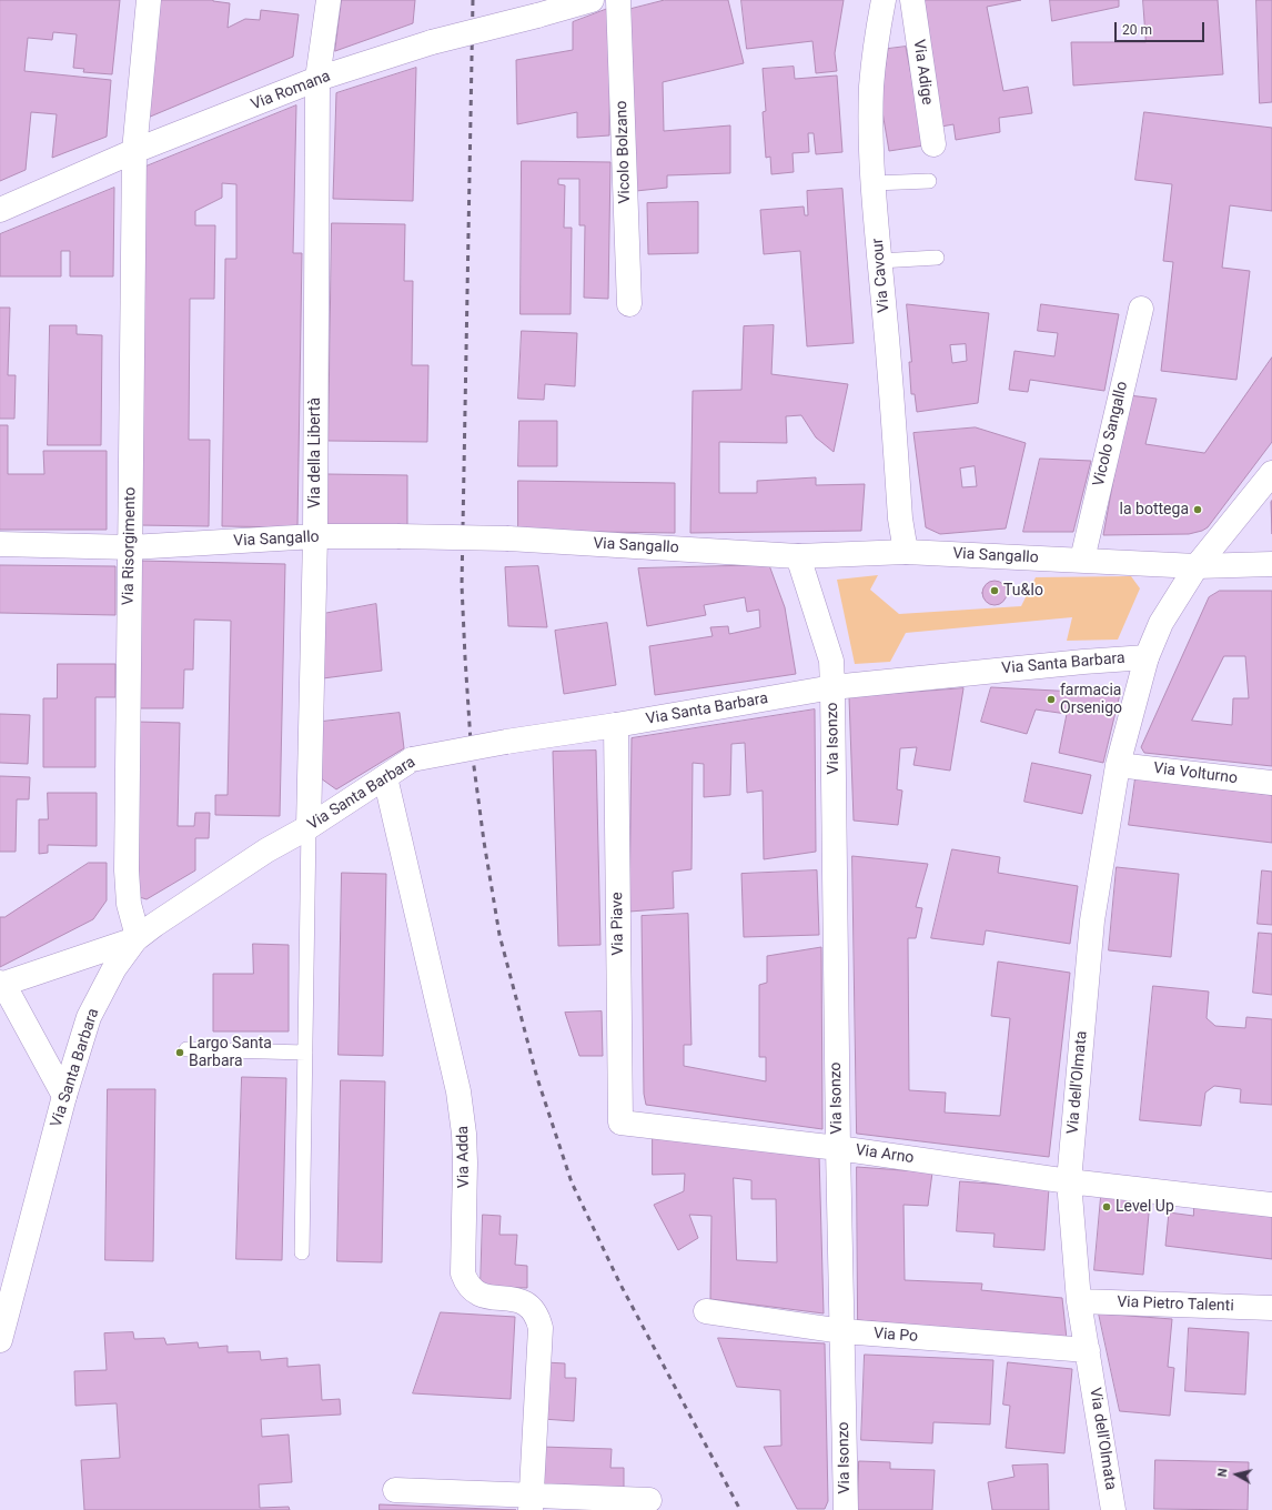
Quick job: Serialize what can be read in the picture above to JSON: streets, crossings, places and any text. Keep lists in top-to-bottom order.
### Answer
{
  "streets": {
    "street": [
      "Via Adige",
      "Via Romana",
      "Vicolo Bolzano",
      "Via Cavour",
      "Vicolo Sangallo",
      "Via della Libertà",
      "Via Sangallo",
      "Via Risorgimento",
      "Via Santa Barbara",
      "Via Isonzo",
      "Via Volturno",
      "Via Piave",
      "Via dell'Olmata",
      "Via Arno",
      "Via Adda",
      "Via Pietro Talenti",
      "Via Po"
    ]
  },
  "crossings": [
    ["Via Romana", "Via della Libertà"],
    ["Via Romana", "Via Risorgimento"],
    ["Via Cavour", "Via Sangallo"],
    ["Vicolo Sangallo", "Via Sangallo"],
    ["Via della Libertà", "Via Sangallo"],
    ["Via della Libertà", "Via Santa Barbara"],
    ["Via Sangallo", "Via Risorgimento"],
    ["Via Sangallo", "Via Isonzo"],
    ["Via Sangallo", "Via dell'Olmata"],
    ["Via Risorgimento", "Via Santa Barbara"],
    ["Via Santa Barbara", "Via Isonzo"],
    ["Via Santa Barbara", "Via Piave"],
    ["Via Santa Barbara", "Via dell'Olmata"],
    ["Via Santa Barbara", "Via Adda"],
    ["Via Isonzo", "Via Arno"],
    ["Via Isonzo", "Via Po"],
    ["Via Volturno", "Via dell'Olmata"],
    ["Via Piave", "Via Arno"],
    ["Via dell'Olmata", "Via Arno"],
    ["Via dell'Olmata", "Via Pietro Talenti"],
    ["Via dell'Olmata", "Via Po"]
  ],
  "places": [
    "la bottega",
    "Tu&Io",
    "farmacia Orsenigo",
    "Largo Santa Barbara",
    "Level Up"
  ],
  "scale_bar": "20 m",
  "north": "left"
}
